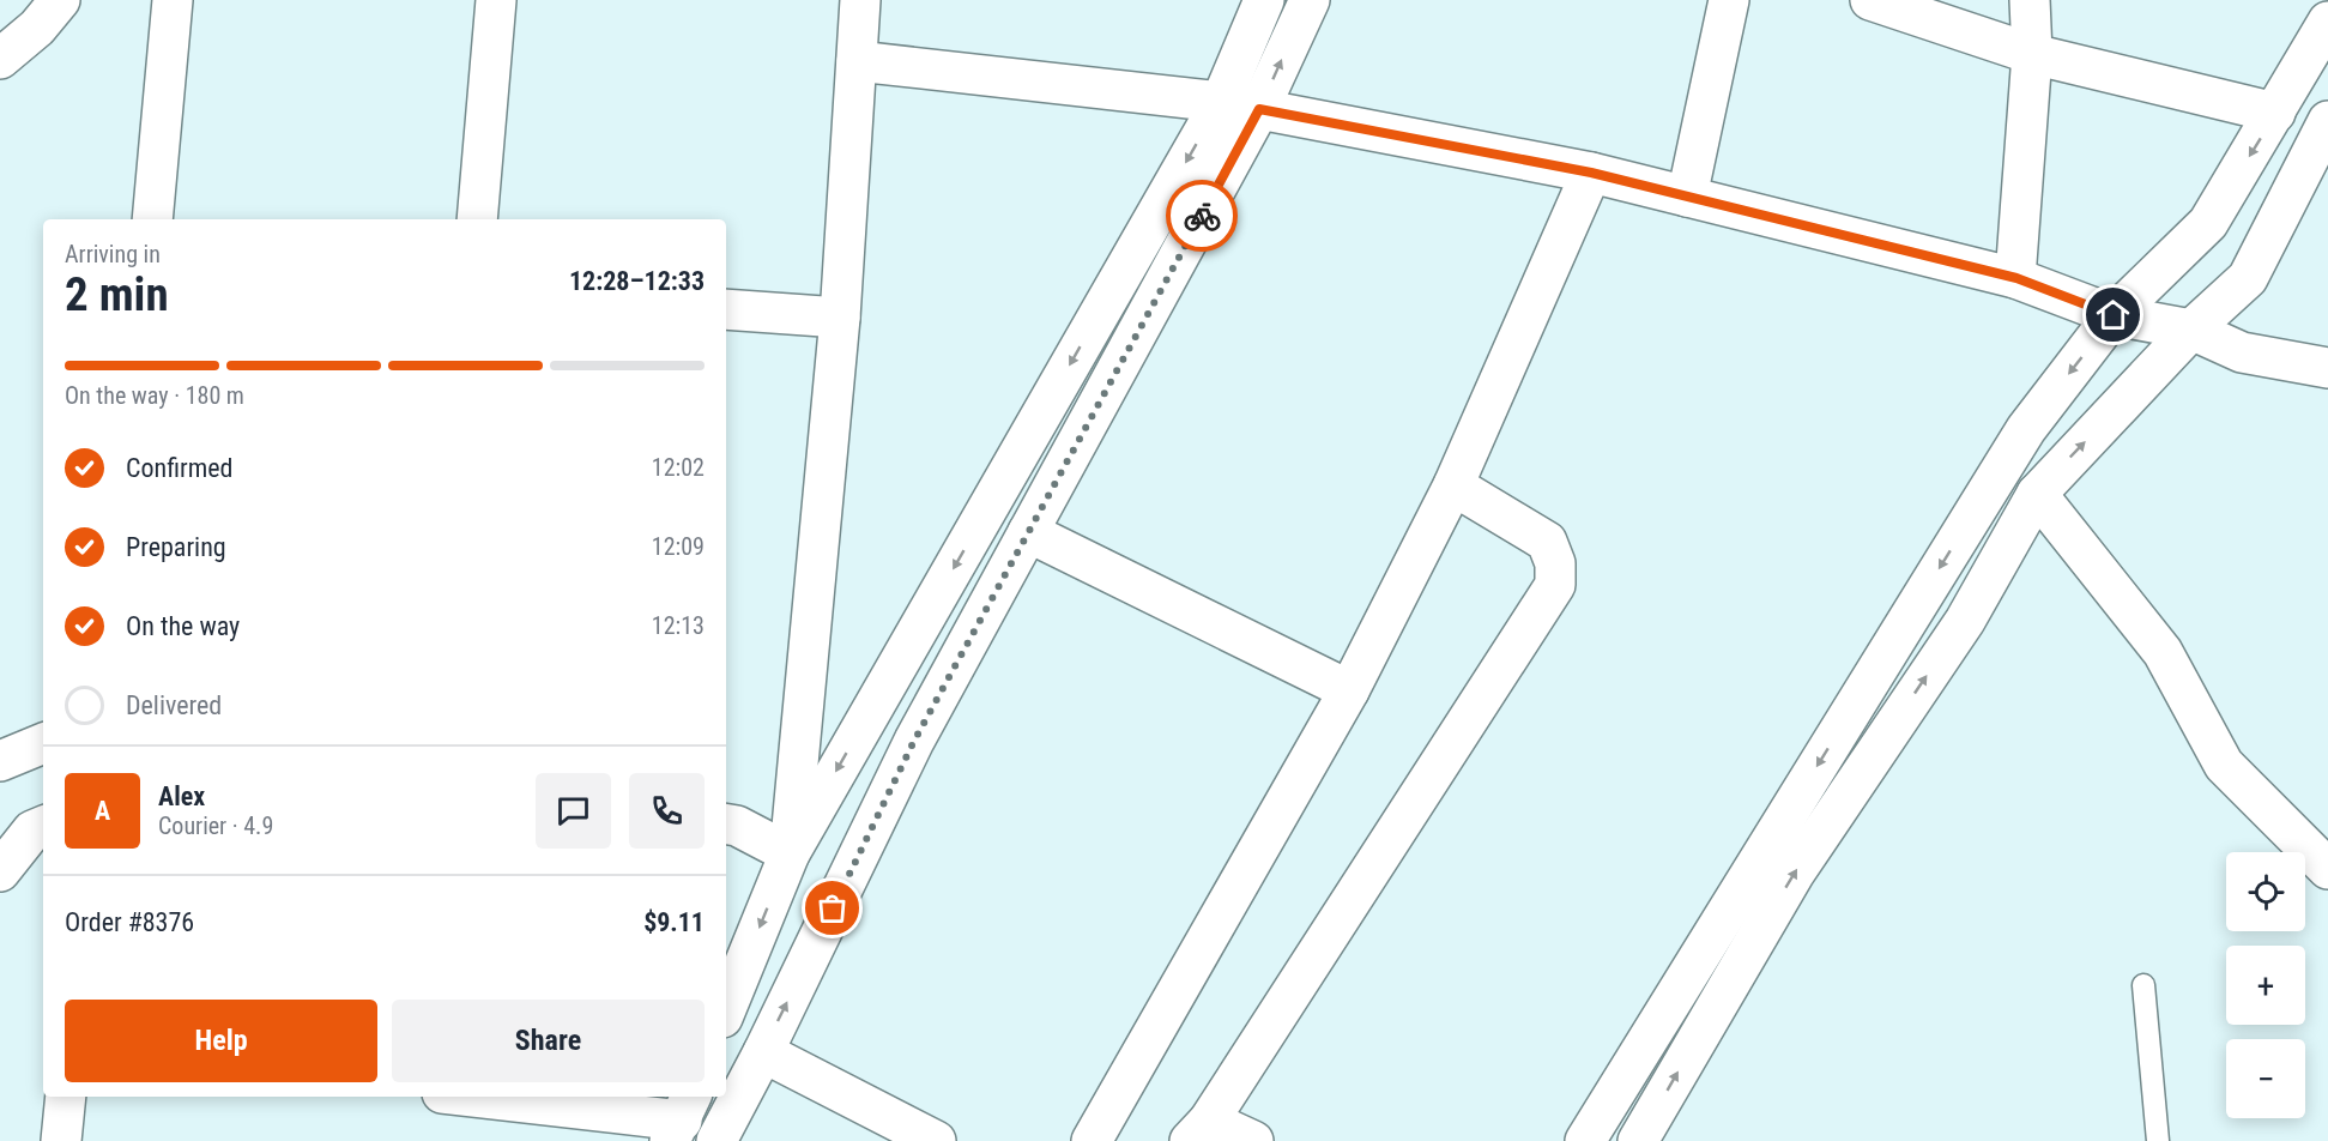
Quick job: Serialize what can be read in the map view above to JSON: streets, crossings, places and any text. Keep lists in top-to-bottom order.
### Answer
{
  "page": {
    "heading": ["2 min", "Arriving in", "12:28–12:33"],
    "panel": [
      "Alex",
      "Courier · 4.9",
      "Order #8376",
      "$9.11"
    ],
    "bar": "On the way · 180 m",
    "list": [
      ["Confirmed", "12:02"],
      ["Preparing", "12:09"],
      ["On the way", "12:13"],
      "Delivered"
    ],
    "round": "A",
    "map_buttons": ["+", "−"],
    "buttons": ["Help", "Share"]
  }
}
